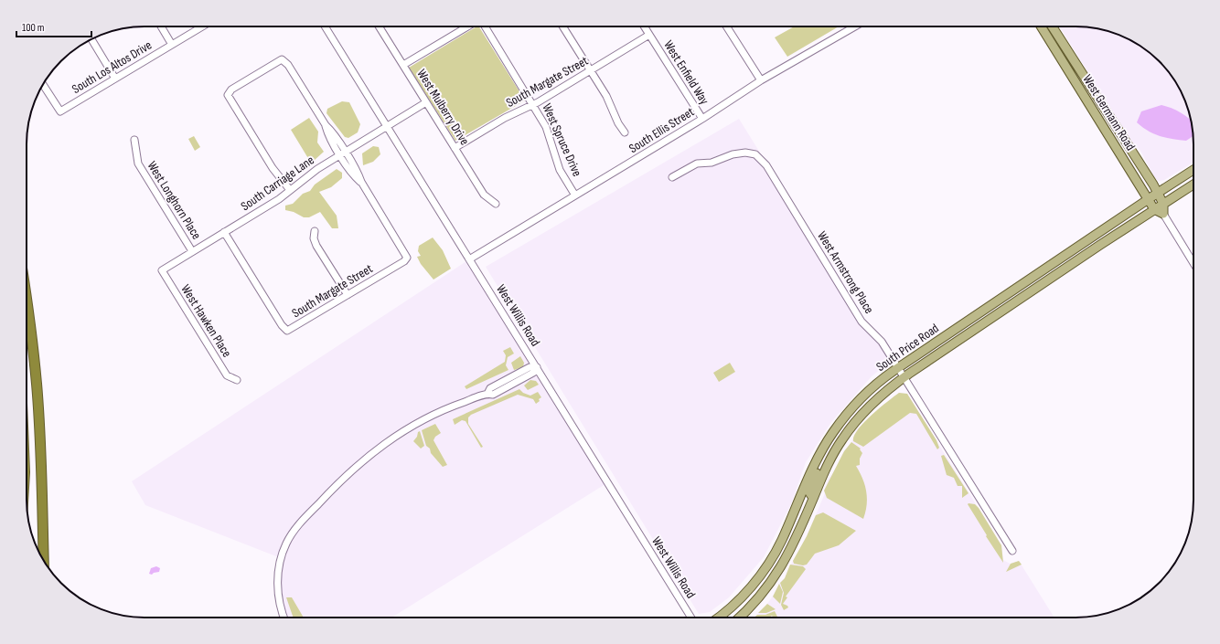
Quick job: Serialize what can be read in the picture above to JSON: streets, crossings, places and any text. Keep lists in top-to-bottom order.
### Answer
{
  "streets": {
    "main road": ["West Germann Road", "South Price Road"],
    "street": [
      "South Los Altos Drive",
      "West Enfield Way",
      "South Margate Street",
      "West Mulberry Drive",
      "South Ellis Street",
      "West Spruce Drive",
      "South Carriage Lane",
      "West Longhorn Place",
      "West Armstrong Place",
      "West Willis Road",
      "West Hawken Place"
    ]
  },
  "crossings": [
    ["West Enfield Way", "South Margate Street"],
    ["West Enfield Way", "South Ellis Street"],
    ["South Margate Street", "West Mulberry Drive"],
    ["South Margate Street", "West Spruce Drive"],
    ["South Margate Street", "South Carriage Lane"],
    ["West Mulberry Drive", "South Carriage Lane"],
    ["West Germann Road", "South Price Road"],
    ["South Ellis Street", "West Spruce Drive"],
    ["South Ellis Street", "West Willis Road"],
    ["South Carriage Lane", "West Longhorn Place"],
    ["South Carriage Lane", "West Willis Road"],
    ["South Carriage Lane", "West Hawken Place"],
    ["West Armstrong Place", "South Price Road"]
  ],
  "scale_bar": "100 m"
}
